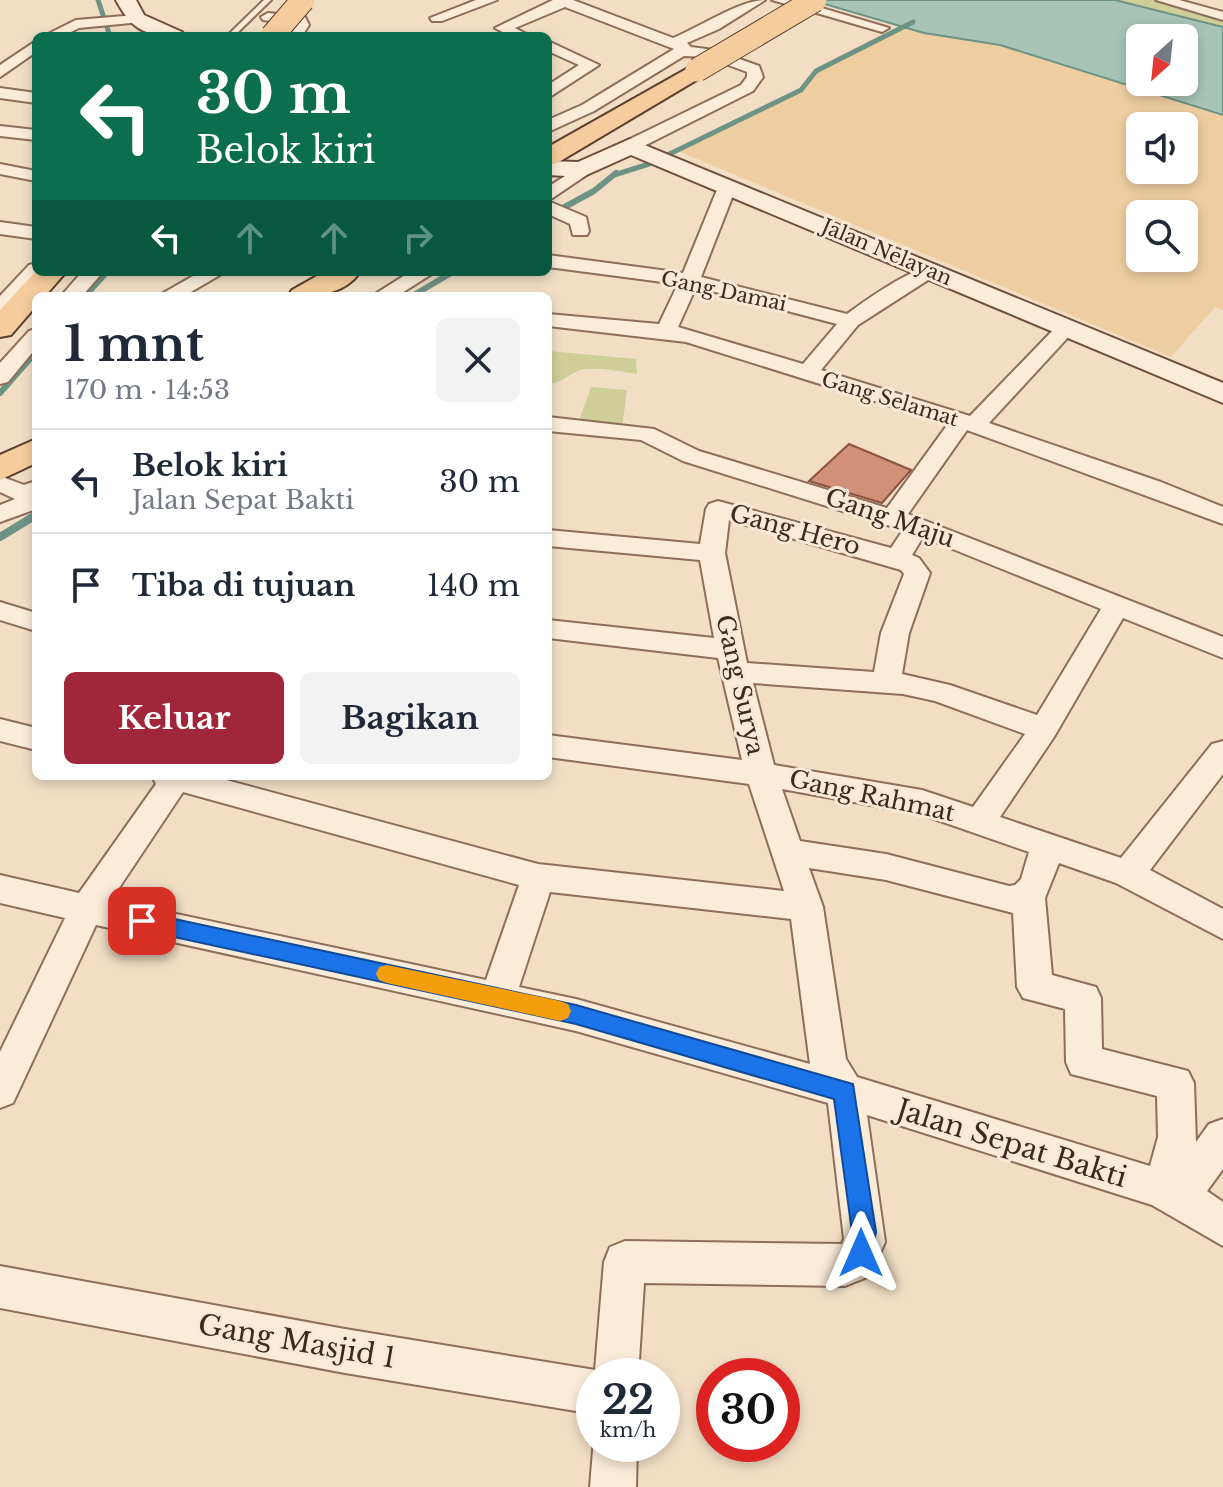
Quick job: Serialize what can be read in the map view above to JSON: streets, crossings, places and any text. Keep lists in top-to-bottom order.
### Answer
{
  "streets": {
    "main road": ["Jalan Nelayan"],
    "street": [
      "Gang Damai",
      "Gang Selamat",
      "Gang Maju",
      "Gang Hero",
      "Gang Surya",
      "Gang Rahmat",
      "Jalan Sepat Bakti",
      "Gang Masjid 1"
    ]
  },
  "crossings": [
    ["Gang Hero", "Gang Surya"],
    ["Gang Surya", "Gang Rahmat"],
    ["Gang Surya", "Jalan Sepat Bakti"]
  ],
  "north": "bottom left",
  "page": {
    "turn": ["30 m", "Belok kiri"],
    "heading": ["1 mnt", "170 m · 14:53"],
    "list": [
      {
        "name": "Belok kiri",
        "note": "Jalan Sepat Bakti",
        "value": "30 m"
      },
      {
        "name": "Tiba di tujuan",
        "value": "140 m"
      }
    ],
    "buttons": ["Keluar", "Bagikan"],
    "speed": "22 km/h",
    "limit": "30"
  }
}
